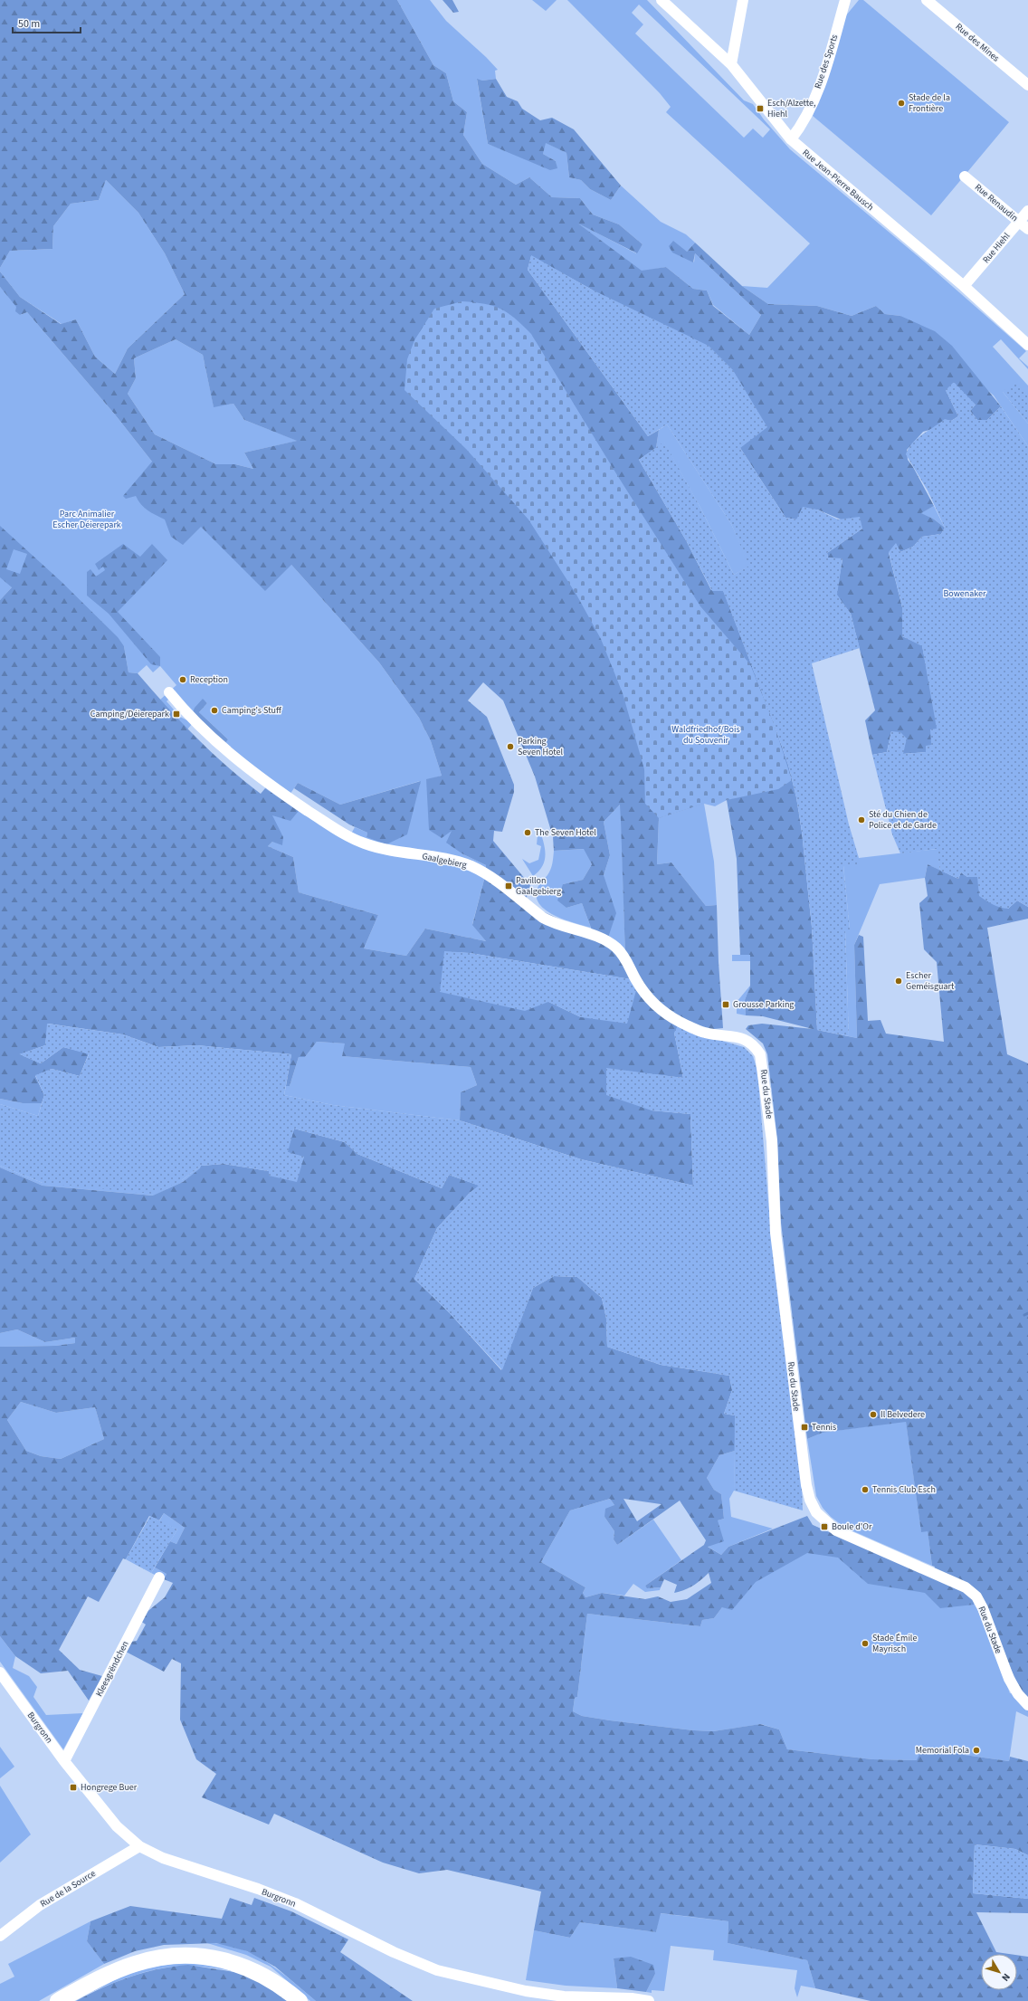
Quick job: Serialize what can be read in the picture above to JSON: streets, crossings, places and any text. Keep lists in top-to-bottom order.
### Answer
{
  "streets": {
    "street": [
      "Rue des Mines",
      "Rue des Sports",
      "Rue Jean-Pierre Bausch",
      "Rue Renaudin",
      "Rue Hiehl",
      "Gaalgebierg",
      "Rue du Stade",
      "Kleesgrëndchen",
      "Burgronn",
      "Rue de la Source"
    ]
  },
  "crossings": [
    ["Rue des Sports", "Rue Jean-Pierre Bausch"],
    ["Rue Jean-Pierre Bausch", "Rue Hiehl"],
    ["Rue Renaudin", "Rue Hiehl"],
    ["Gaalgebierg", "Rue du Stade"],
    ["Kleesgrëndchen", "Burgronn"],
    ["Burgronn", "Rue de la Source"]
  ],
  "parks": ["Parc Animalier Escher Déierepark", "Bowenaker", "Waldfriedhof/Bois du Souvenir"],
  "places": {
    "other": [
      "Stade de la Frontière",
      "Reception",
      "Camping's Stuff",
      "Parking Seven Hotel",
      "Sté du Chien de Police et de Garde",
      "The Seven Hotel",
      "Escher Geméisguart",
      "Il Belvedere",
      "Tennis Club Esch",
      "Stade Émile Mayrisch",
      "Memorial Fola"
    ],
    "transit": [
      "Esch/Alzette, Hiehl",
      "Camping/Déierepark",
      "Pavillon Gaalgebierg",
      "Grousse Parking",
      "Tennis",
      "Boule d'Or",
      "Hongrege Buer"
    ]
  },
  "scale_bar": "50 m",
  "north": "bottom right"
}
